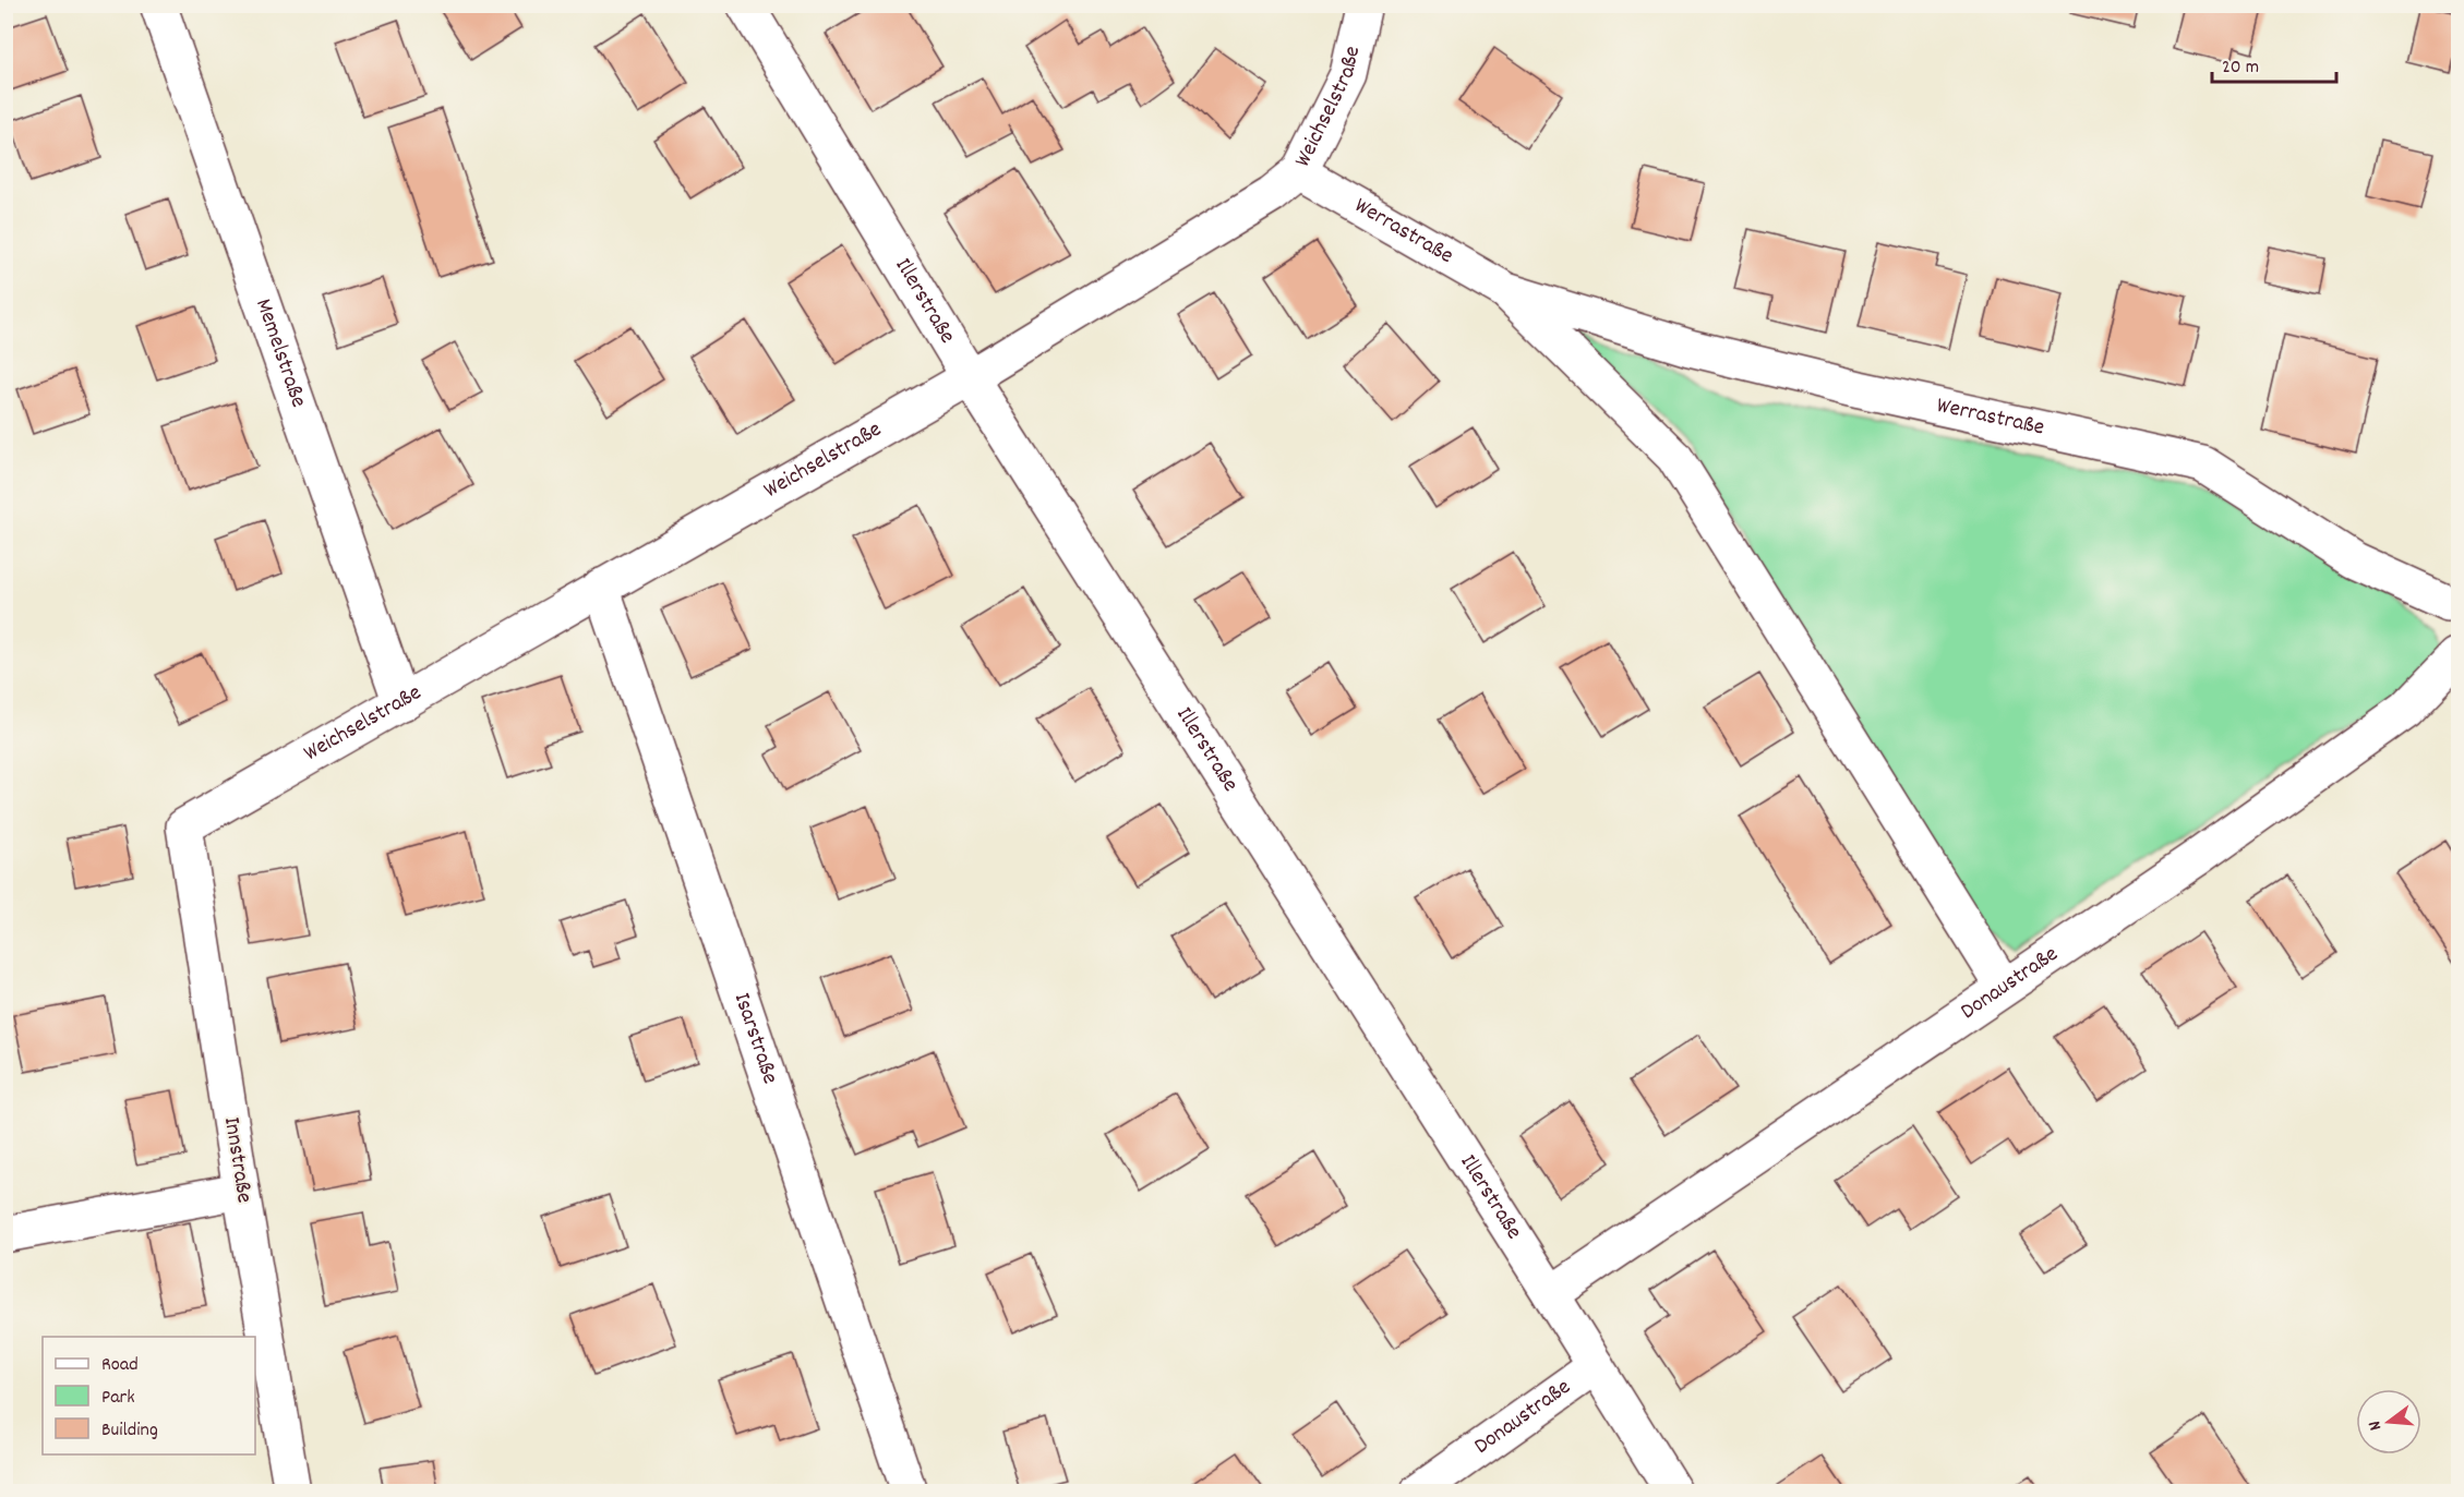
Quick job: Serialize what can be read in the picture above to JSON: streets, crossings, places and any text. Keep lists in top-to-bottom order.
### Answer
{
  "streets": {
    "street": [
      "Weichselstraße",
      "Werrastraße",
      "Illerstraße",
      "Memelstraße",
      "Donaustraße",
      "Isarstraße",
      "Innstraße"
    ]
  },
  "crossings": [
    ["Weichselstraße", "Werrastraße"],
    ["Weichselstraße", "Illerstraße"],
    ["Weichselstraße", "Memelstraße"],
    ["Weichselstraße", "Isarstraße"],
    ["Weichselstraße", "Innstraße"],
    ["Werrastraße", "Donaustraße"],
    ["Illerstraße", "Donaustraße"]
  ],
  "legend": ["Road", "Park", "Building"],
  "scale_bar": "20 m",
  "north": "left"
}
